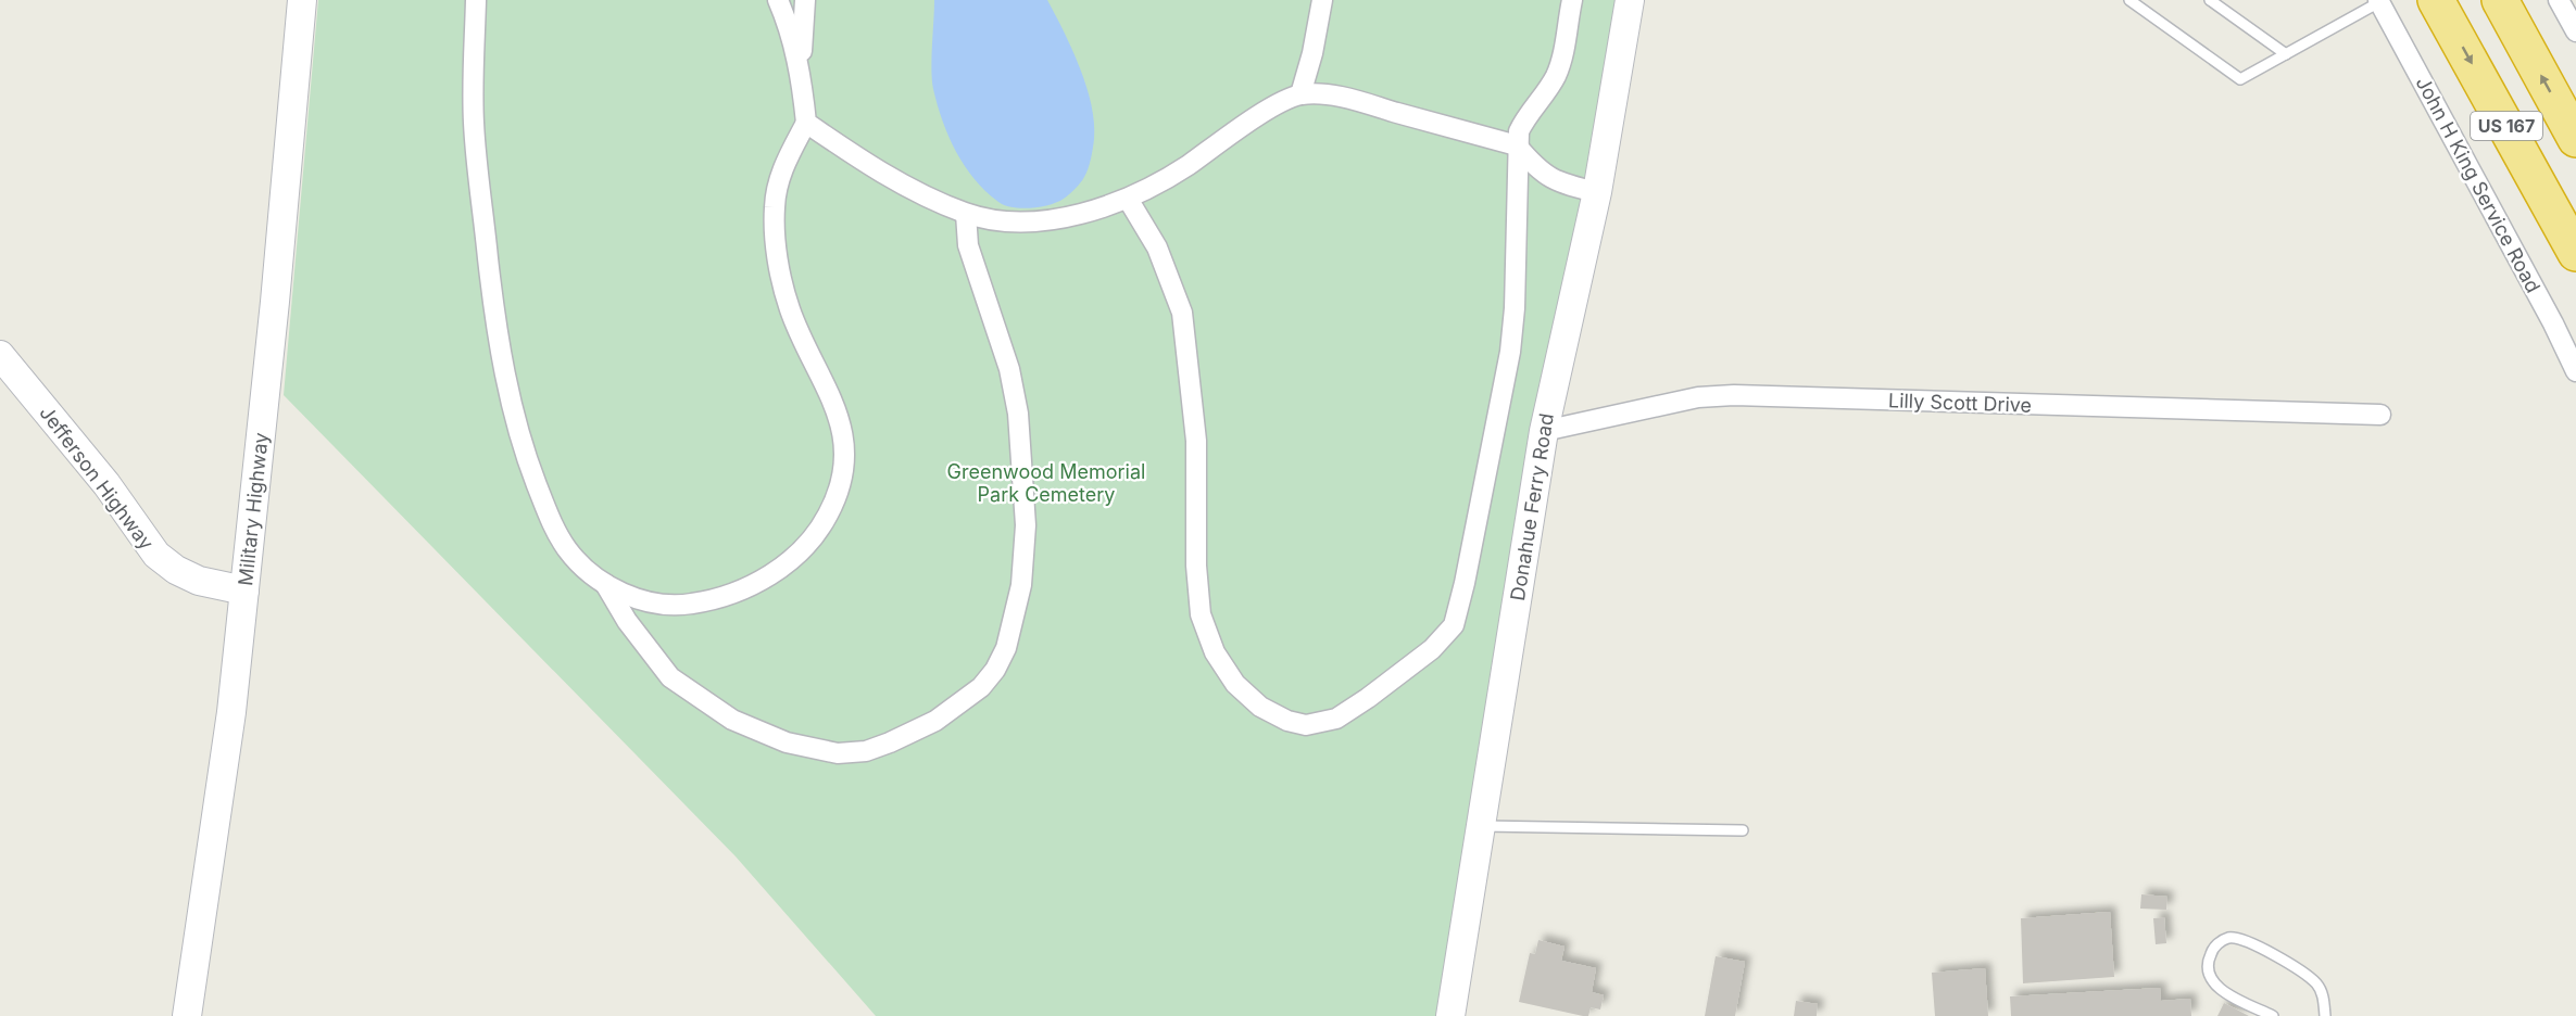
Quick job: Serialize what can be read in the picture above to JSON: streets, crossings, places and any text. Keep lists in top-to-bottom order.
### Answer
{
  "streets": {
    "highway": ["US 167"],
    "main road": ["Jefferson Highway", "Donahue Ferry Road", "Military Highway"],
    "street": ["John H King Service Road", "Lilly Scott Drive"]
  },
  "crossings": [
    ["Lilly Scott Drive", "Donahue Ferry Road"],
    ["Jefferson Highway", "Military Highway"]
  ],
  "parks": ["Greenwood Memorial Park Cemetery"]
}
